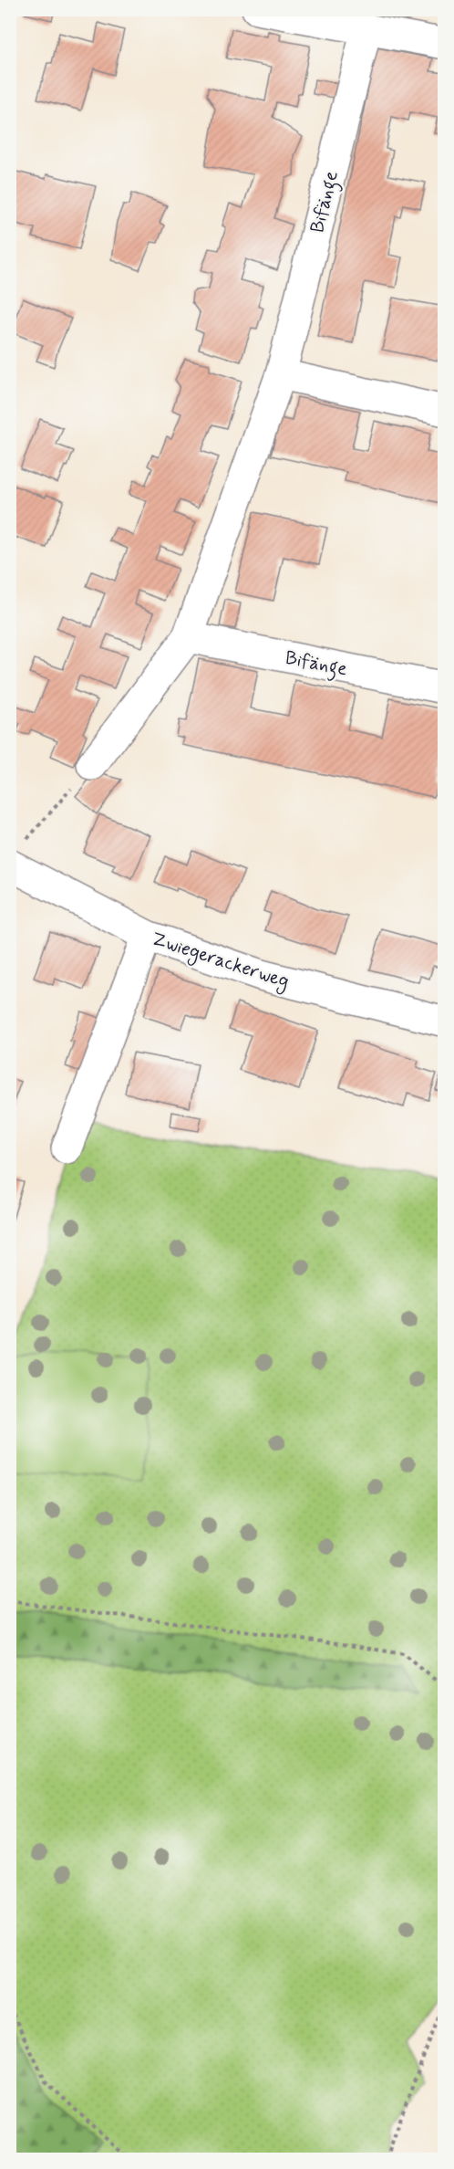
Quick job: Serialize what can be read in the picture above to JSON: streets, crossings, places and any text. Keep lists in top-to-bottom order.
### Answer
{
  "streets": {
    "street": ["Bifänge", "Zwiegerackerweg"]
  }
}
